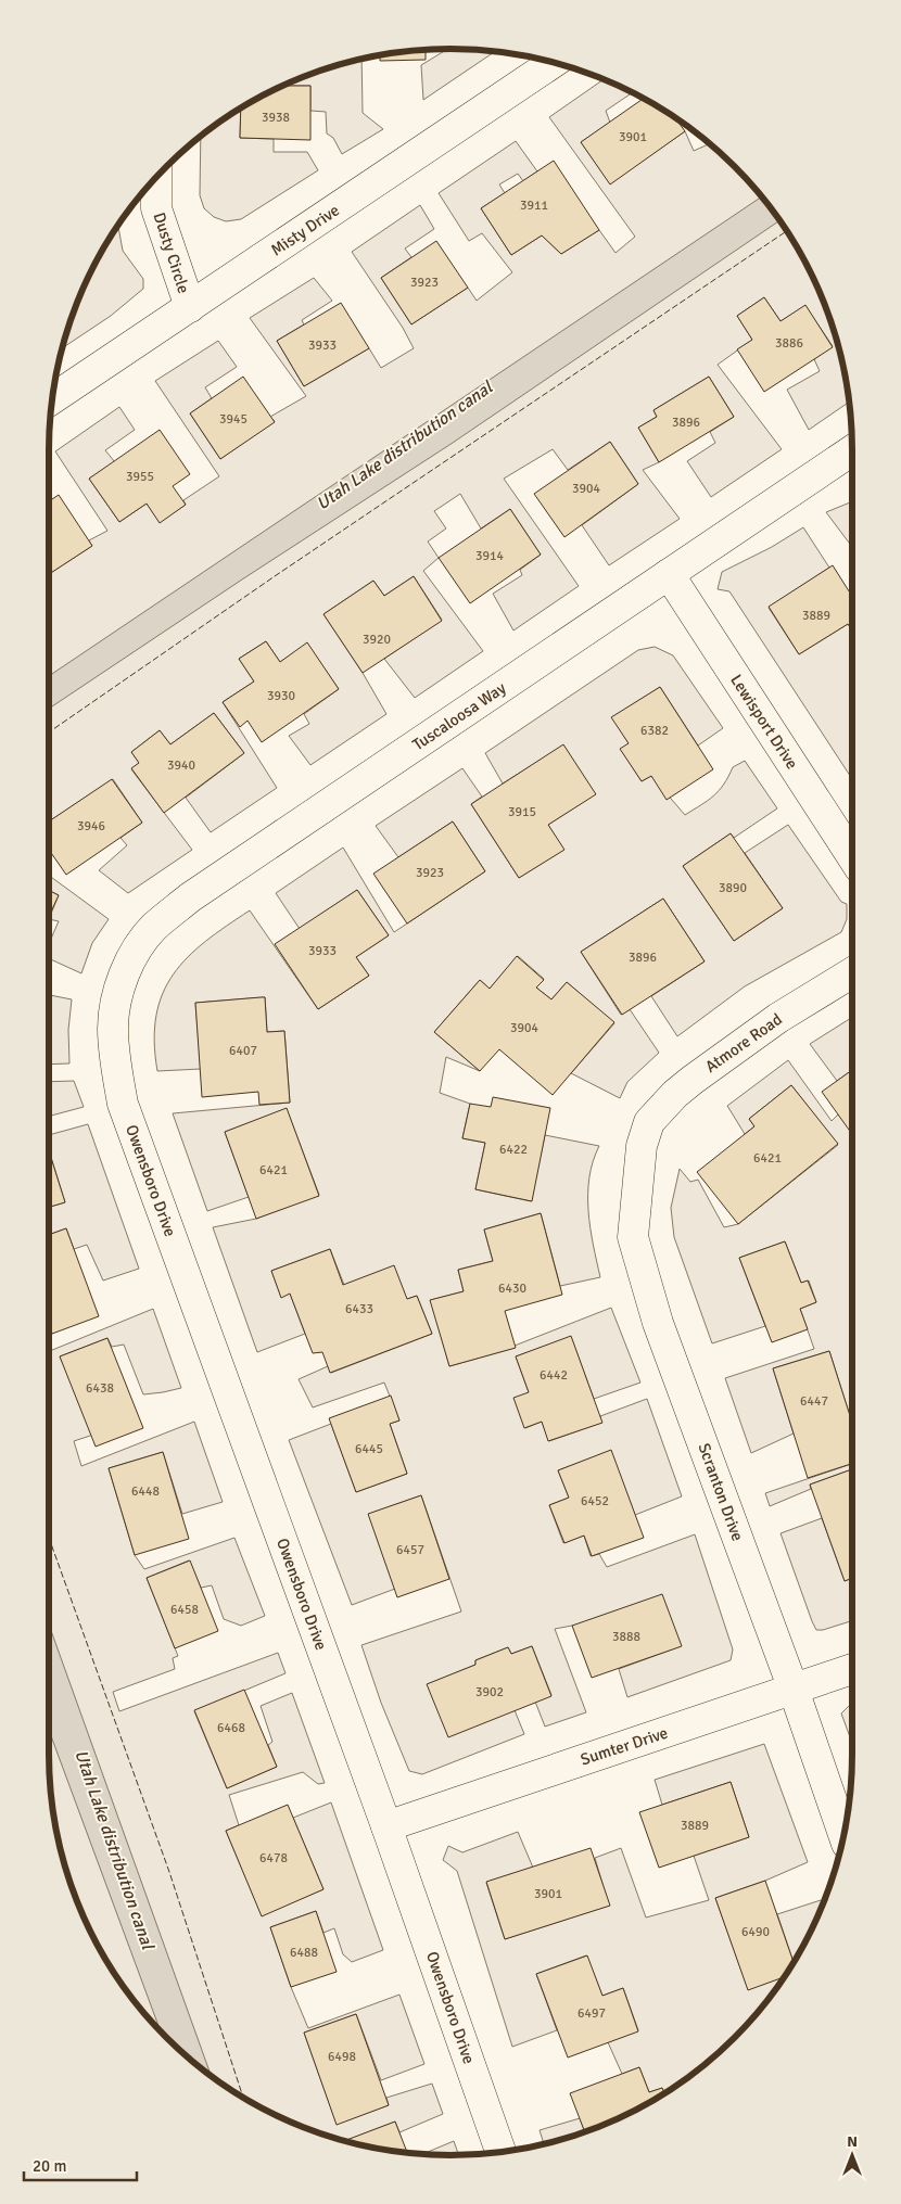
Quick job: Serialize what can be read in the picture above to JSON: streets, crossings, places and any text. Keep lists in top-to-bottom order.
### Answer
{
  "streets": {
    "street": [
      "Misty Drive",
      "Dusty Circle",
      "Tuscaloosa Way",
      "Lewisport Drive",
      "Atmore Road",
      "Owensboro Drive",
      "Scranton Drive",
      "Sumter Drive"
    ]
  },
  "crossings": [
    ["Misty Drive", "Dusty Circle"],
    ["Tuscaloosa Way", "Lewisport Drive"],
    ["Tuscaloosa Way", "Owensboro Drive"],
    ["Atmore Road", "Scranton Drive"],
    ["Owensboro Drive", "Sumter Drive"],
    ["Scranton Drive", "Sumter Drive"]
  ],
  "water": ["Utah Lake distribution canal"],
  "house_numbers": [
    "3938",
    "3901",
    "3911",
    "3923",
    "3886",
    "3933",
    "3945",
    "3896",
    "3955",
    "3904",
    "3914",
    "3889",
    "3920",
    "3930",
    "6382",
    "3940",
    "3915",
    "3946",
    "3923",
    "3890",
    "3933",
    "3896",
    "3904",
    "6407",
    "6422",
    "6421",
    "6421",
    "6430",
    "6433",
    "6442",
    "6438",
    "6447",
    "6445",
    "6448",
    "6452",
    "6457",
    "6458",
    "3888",
    "3902",
    "6468",
    "3889",
    "6478",
    "3901",
    "6490",
    "6488",
    "6497",
    "6498"
  ],
  "scale_bar": "20 m",
  "north": "top"
}
